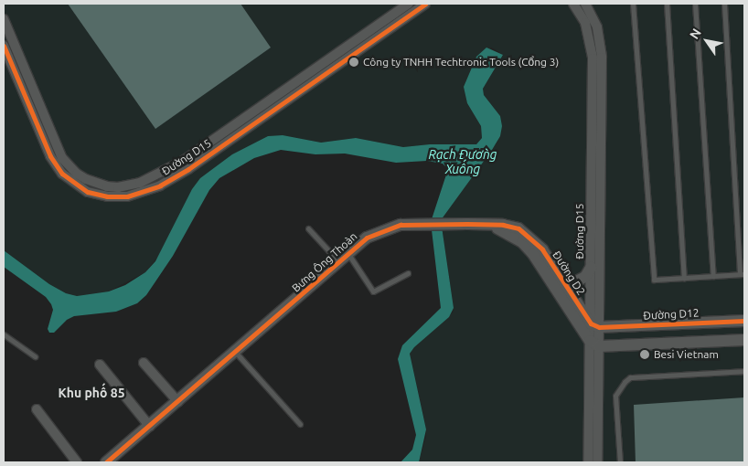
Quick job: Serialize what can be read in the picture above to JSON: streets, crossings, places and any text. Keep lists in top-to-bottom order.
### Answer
{
  "streets": {
    "street": [
      "Đường D15",
      "Bưng Ông Thoàn",
      "Đường D2",
      "Đường D12"
    ]
  },
  "crossings": [
    ["Đường D15", "Đường D2"],
    ["Đường D15", "Đường D12"],
    ["Bưng Ông Thoàn", "Đường D2"],
    ["Đường D2", "Đường D12"]
  ],
  "districts": ["Khu phố 85"],
  "water": ["Rạch Đường Xuống"],
  "places": ["Công ty TNHH Techtronic Tools (Cổng 3)", "Besi Vietnam"],
  "north": "top left"
}
